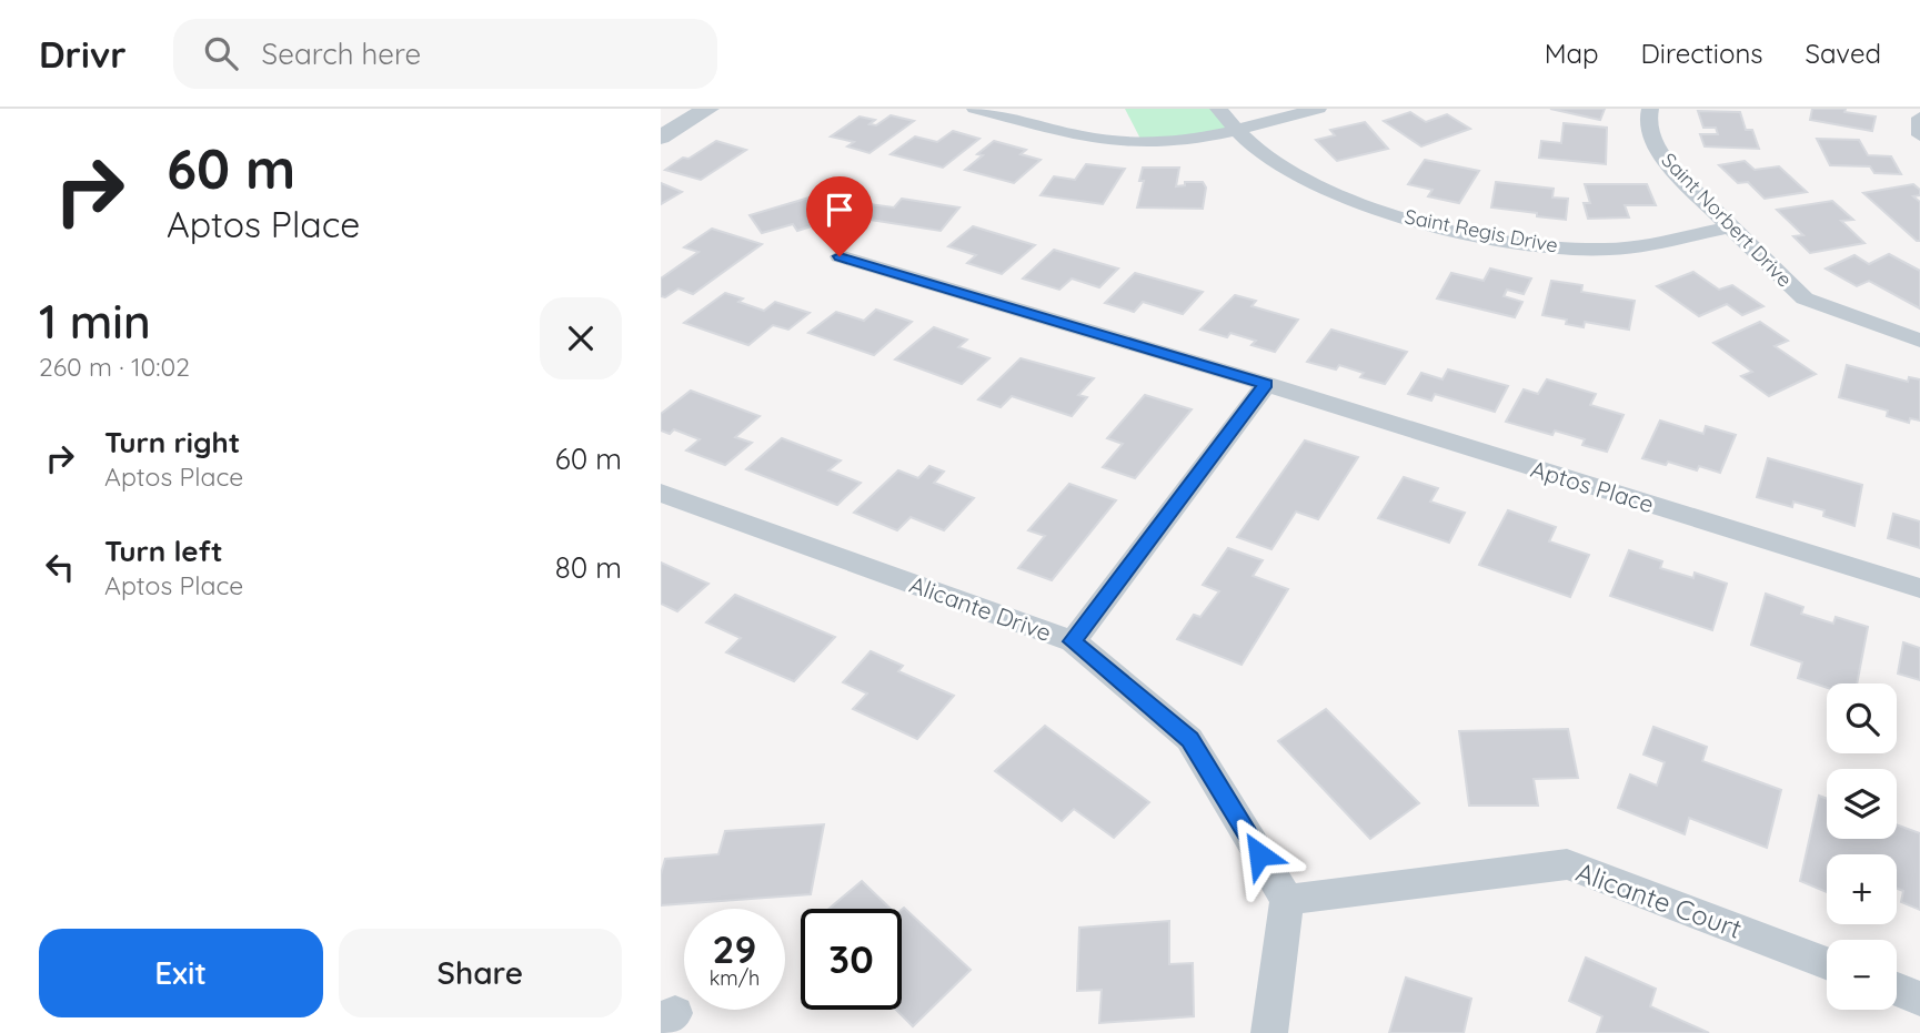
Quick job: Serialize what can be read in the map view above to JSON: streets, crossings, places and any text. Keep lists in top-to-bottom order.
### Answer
{
  "streets": {
    "street": [
      "Saint Norbert Drive",
      "Saint Regis Drive",
      "Aptos Place",
      "Alicante Drive",
      "Alicante Court"
    ]
  },
  "crossings": [
    ["Saint Norbert Drive", "Saint Regis Drive"],
    ["Alicante Drive", "Alicante Court"]
  ],
  "page": {
    "header": "Drivr",
    "search": "Search here",
    "nav": ["Map", "Directions", "Saved"],
    "turn": ["60 m", "Aptos Place"],
    "heading": ["1 min", "260 m · 10:02"],
    "list": [
      {
        "name": "Turn right",
        "note": "Aptos Place",
        "value": "60 m"
      },
      {
        "name": "Turn left",
        "note": "Aptos Place",
        "value": "80 m"
      }
    ],
    "map_buttons": ["+", "−"],
    "speed": "29 km/h",
    "limit": "30",
    "buttons": ["Exit", "Share"]
  }
}
